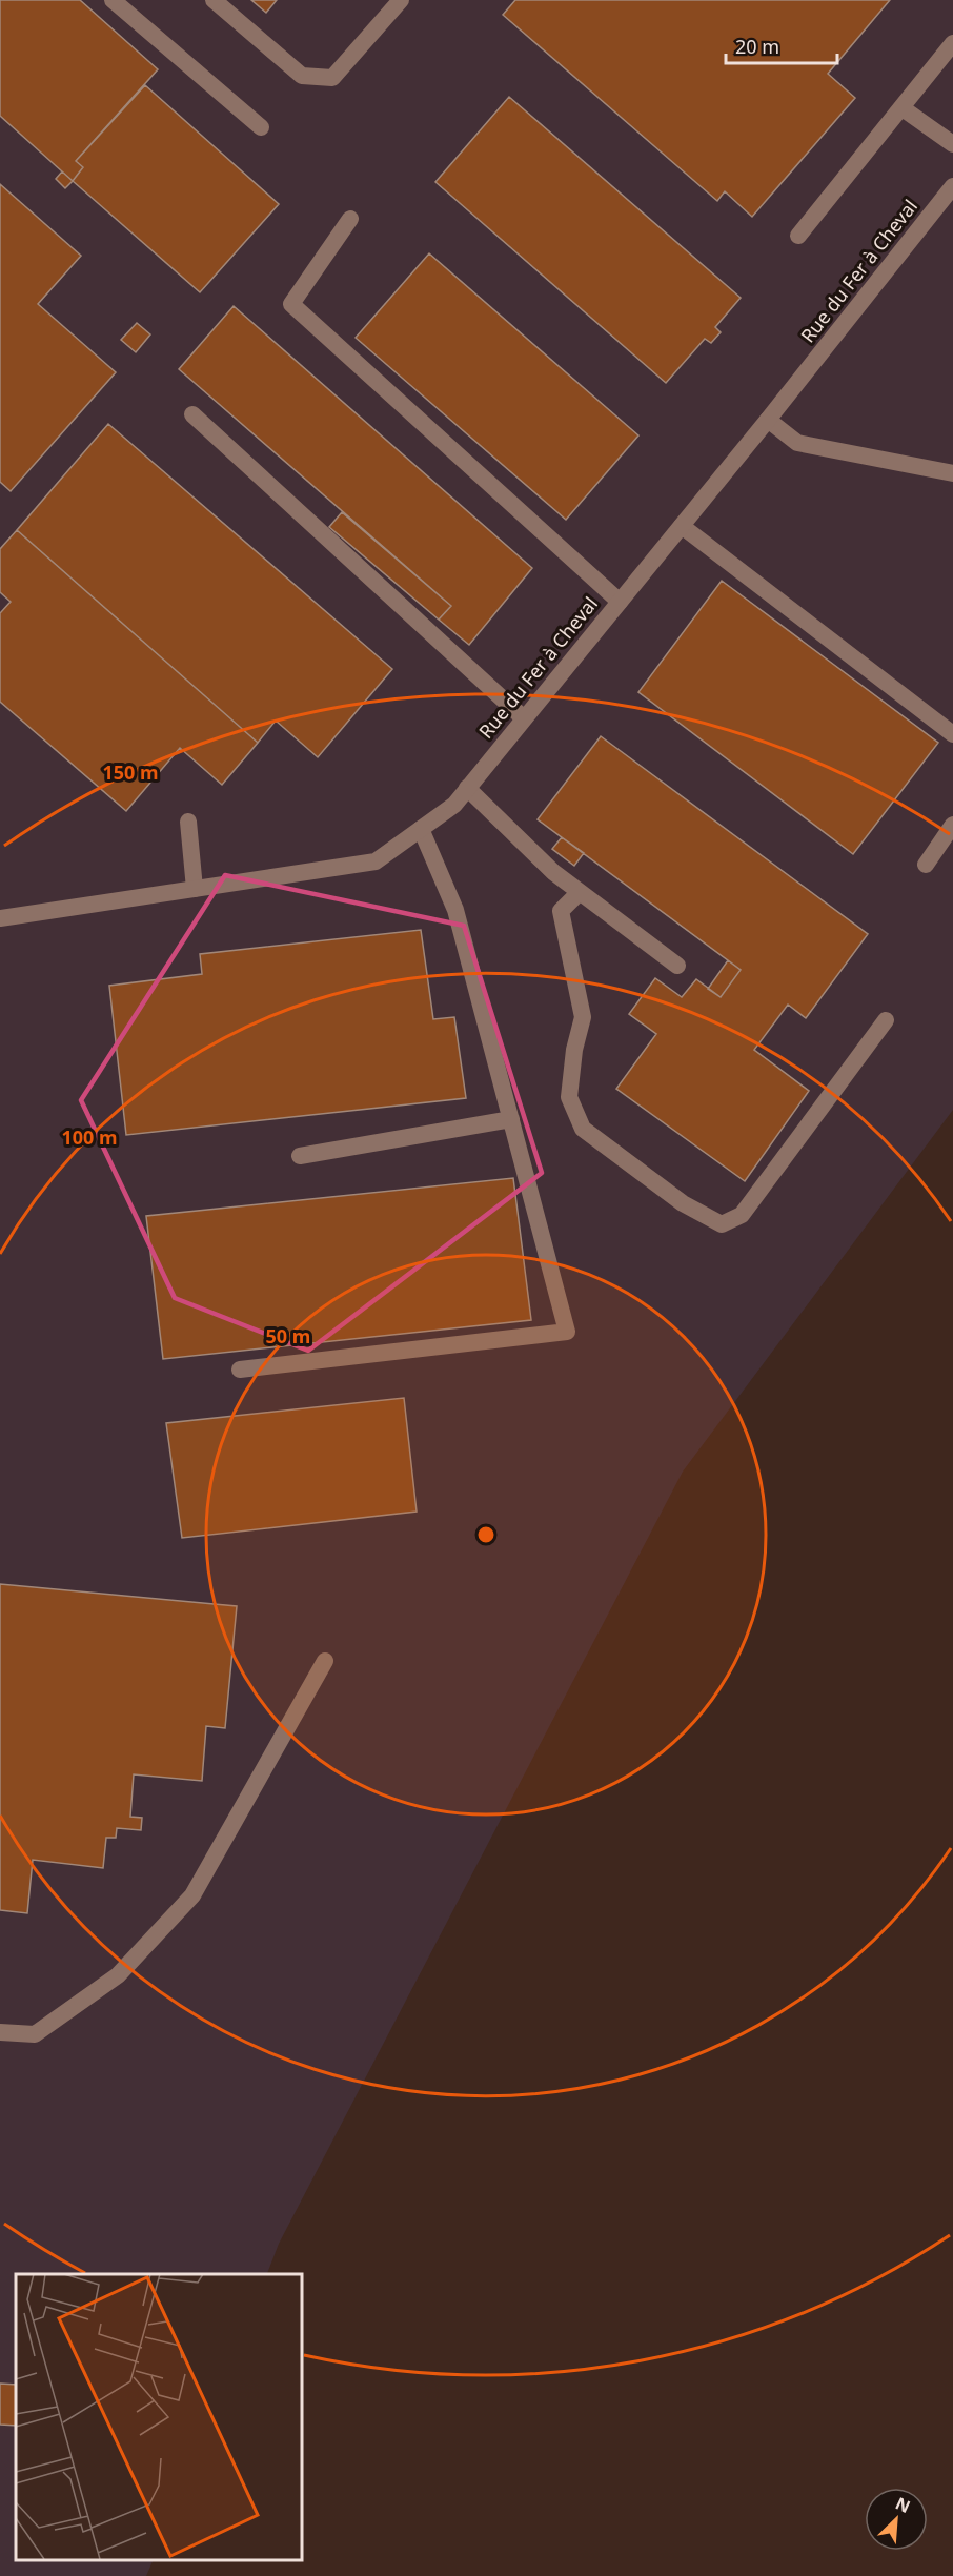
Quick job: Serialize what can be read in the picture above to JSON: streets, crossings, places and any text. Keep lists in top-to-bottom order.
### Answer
{
  "streets": {
    "street": ["Rue du Fer à Cheval"]
  },
  "scale_bar": "20 m",
  "north": "top right",
  "rings": ["150 m", "100 m", "50 m"]
}
